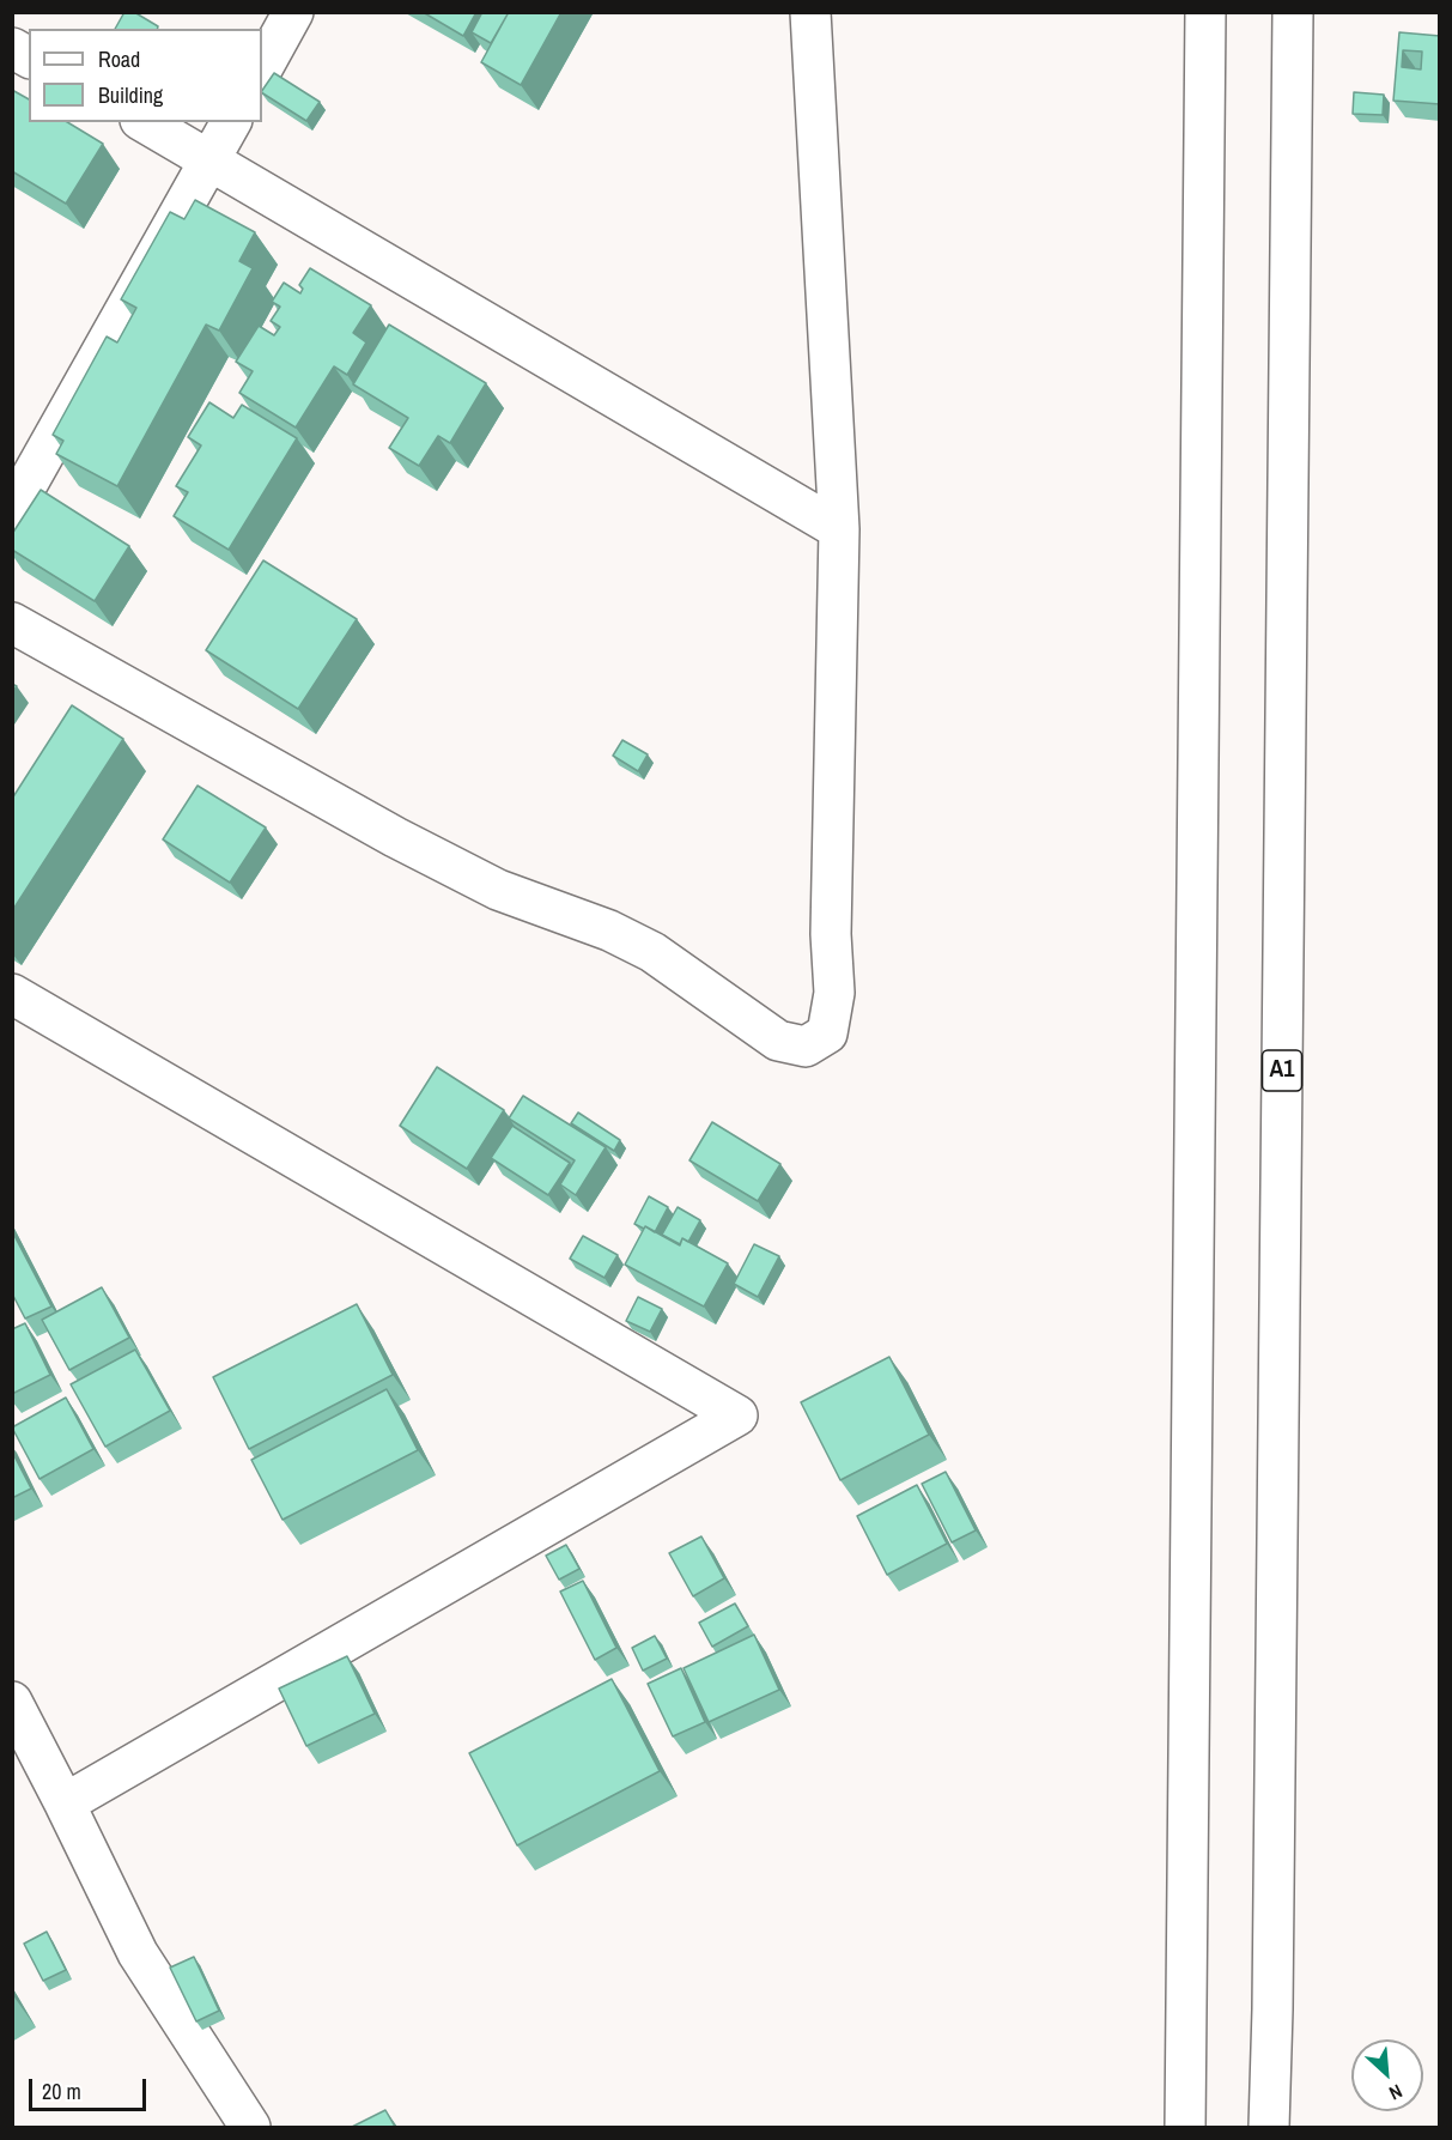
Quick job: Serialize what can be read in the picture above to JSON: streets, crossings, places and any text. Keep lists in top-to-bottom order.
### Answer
{
  "streets": {
    "street": ["A1"]
  },
  "legend": ["Road", "Building"],
  "scale_bar": "20 m",
  "north": "bottom right"
}
